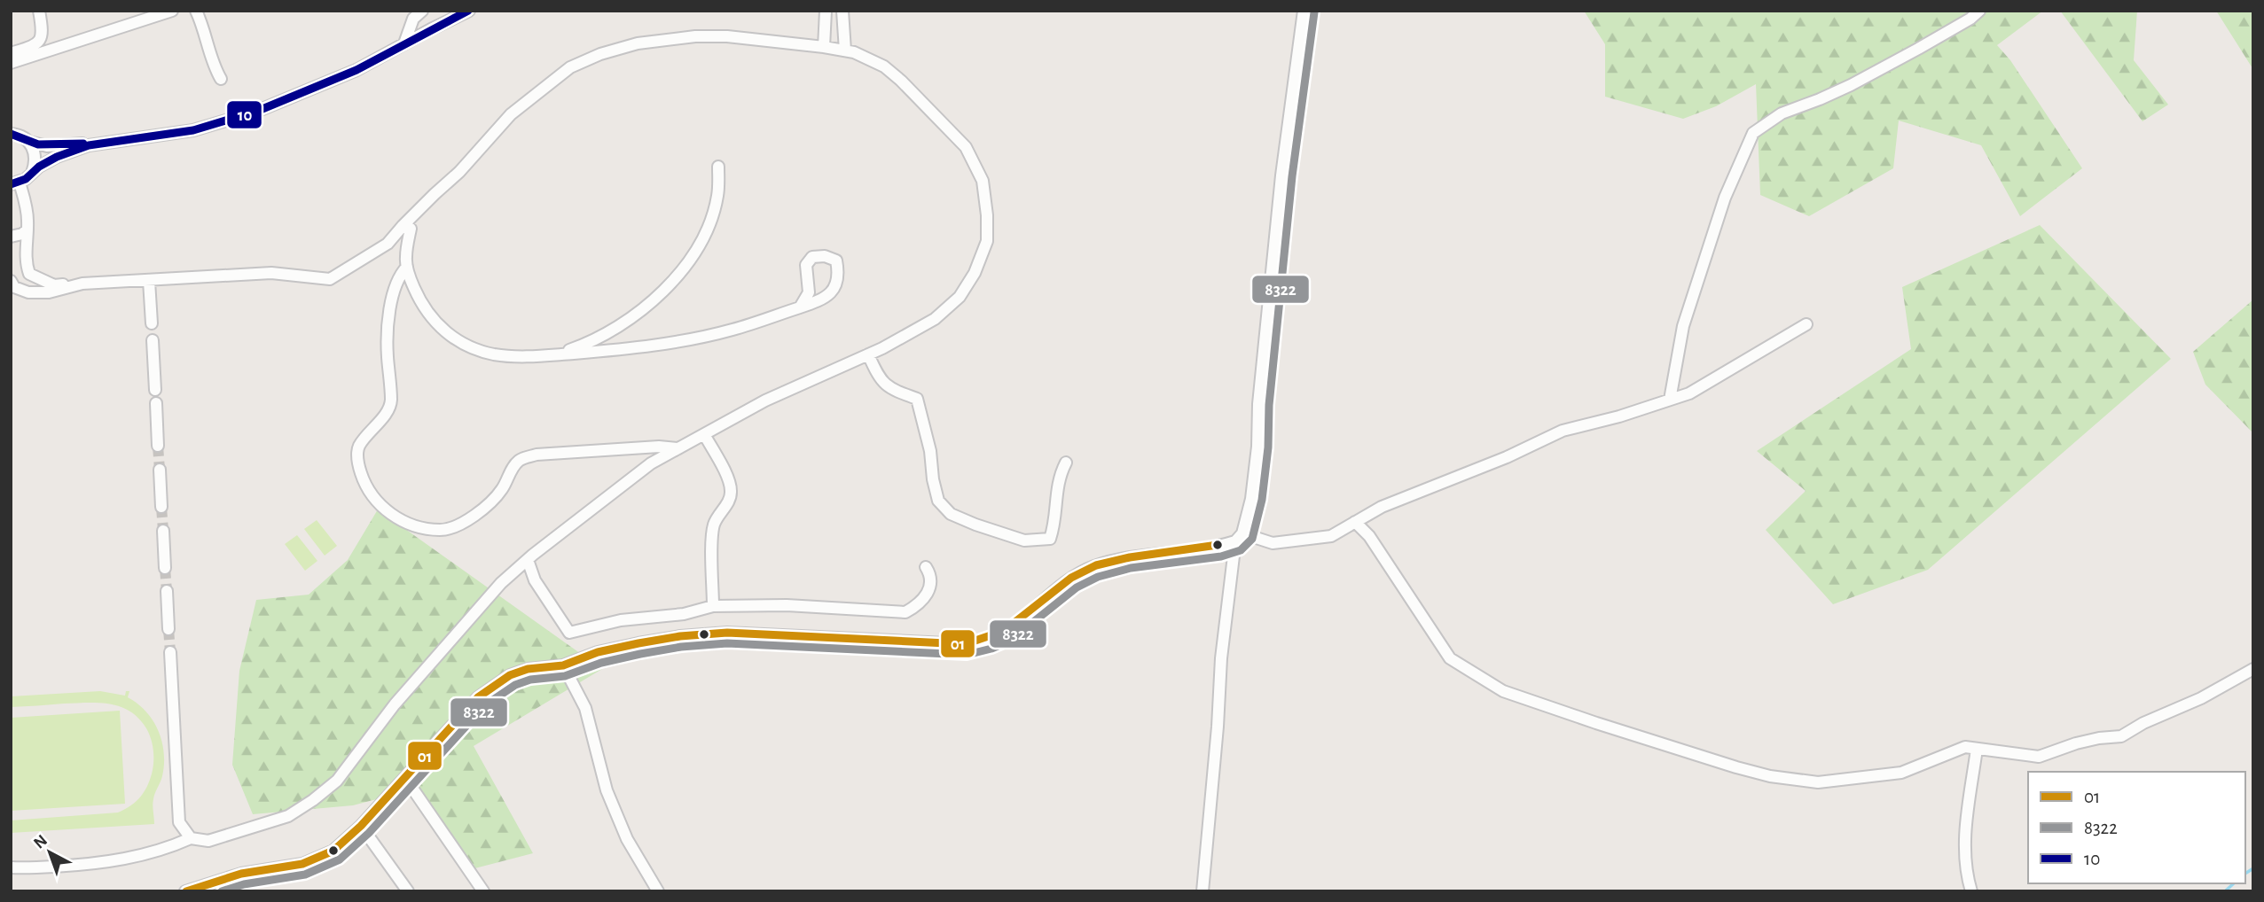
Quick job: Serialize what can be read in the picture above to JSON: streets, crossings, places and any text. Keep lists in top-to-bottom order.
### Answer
{
  "lines": ["transit line 10", "transit line 8322", "transit line 01"],
  "legend": ["01", "8322", "10"],
  "north": "top left"
}
